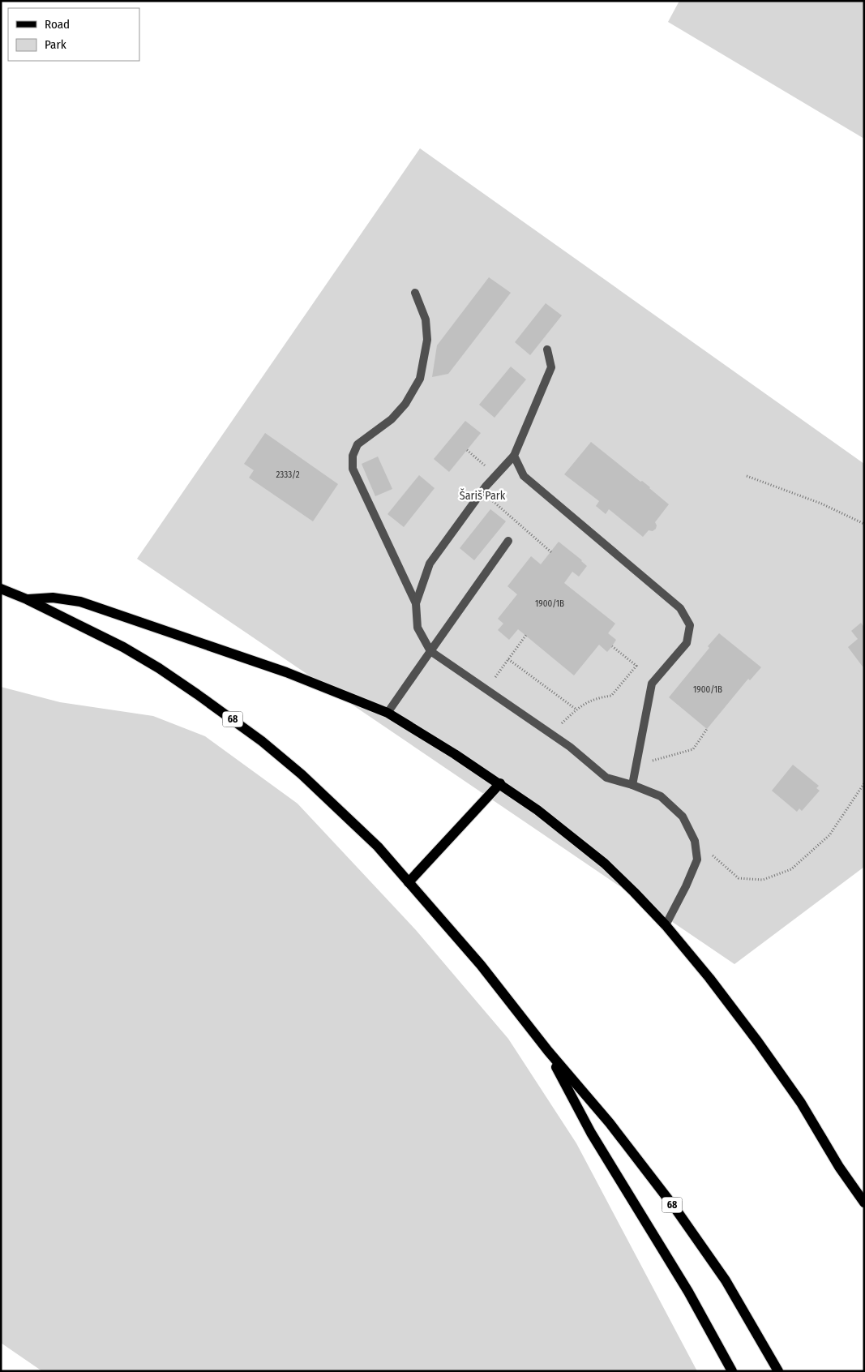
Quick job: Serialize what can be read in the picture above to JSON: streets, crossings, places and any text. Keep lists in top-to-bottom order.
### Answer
{
  "streets": {
    "main road": ["68"]
  },
  "parks": ["Šariš Park"],
  "house_numbers": ["2333/2", "1900/1B", "1900/1B"],
  "legend": ["Road", "Park"]
}
